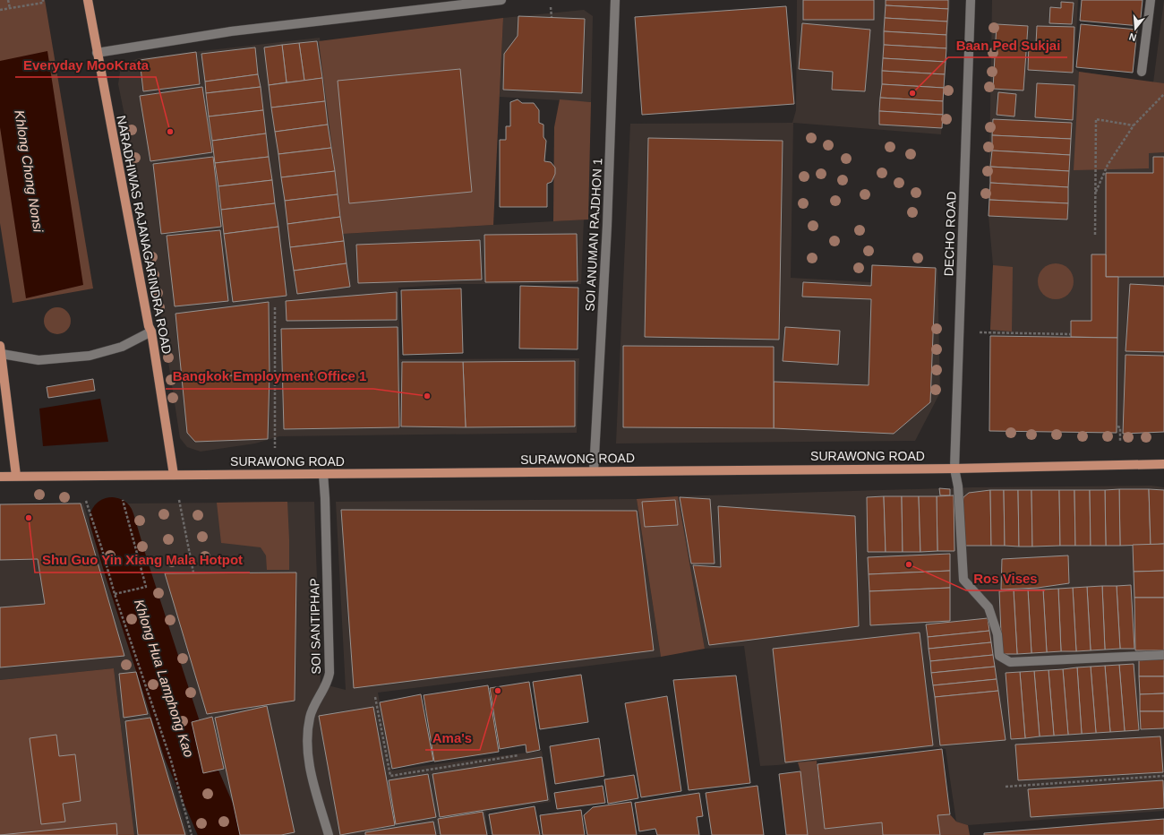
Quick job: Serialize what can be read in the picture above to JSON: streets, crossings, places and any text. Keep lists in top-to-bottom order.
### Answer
{
  "streets": {
    "main road": ["NARADHIWAS RAJANAGARINDRA ROAD", "SURAWONG ROAD"],
    "street": ["DECHO ROAD", "SOI ANUMAN RAJDHON 1", "SOI SANTIPHAP"]
  },
  "crossings": [
    ["DECHO ROAD", "SURAWONG ROAD"],
    ["NARADHIWAS RAJANAGARINDRA ROAD", "SURAWONG ROAD"],
    ["SOI ANUMAN RAJDHON 1", "SURAWONG ROAD"],
    ["SURAWONG ROAD", "SOI SANTIPHAP"]
  ],
  "water": ["Khlong Chong Nonsi", "Khlong Hua Lamphong Kao"],
  "places": [
    "Baan Ped Sukjai",
    "Everyday MooKrata",
    "Bangkok Employment Office 1",
    "Shu Guo Yin Xiang Mala Hotpot",
    "Ros Vises",
    "Ama's"
  ],
  "north": "bottom"
}
